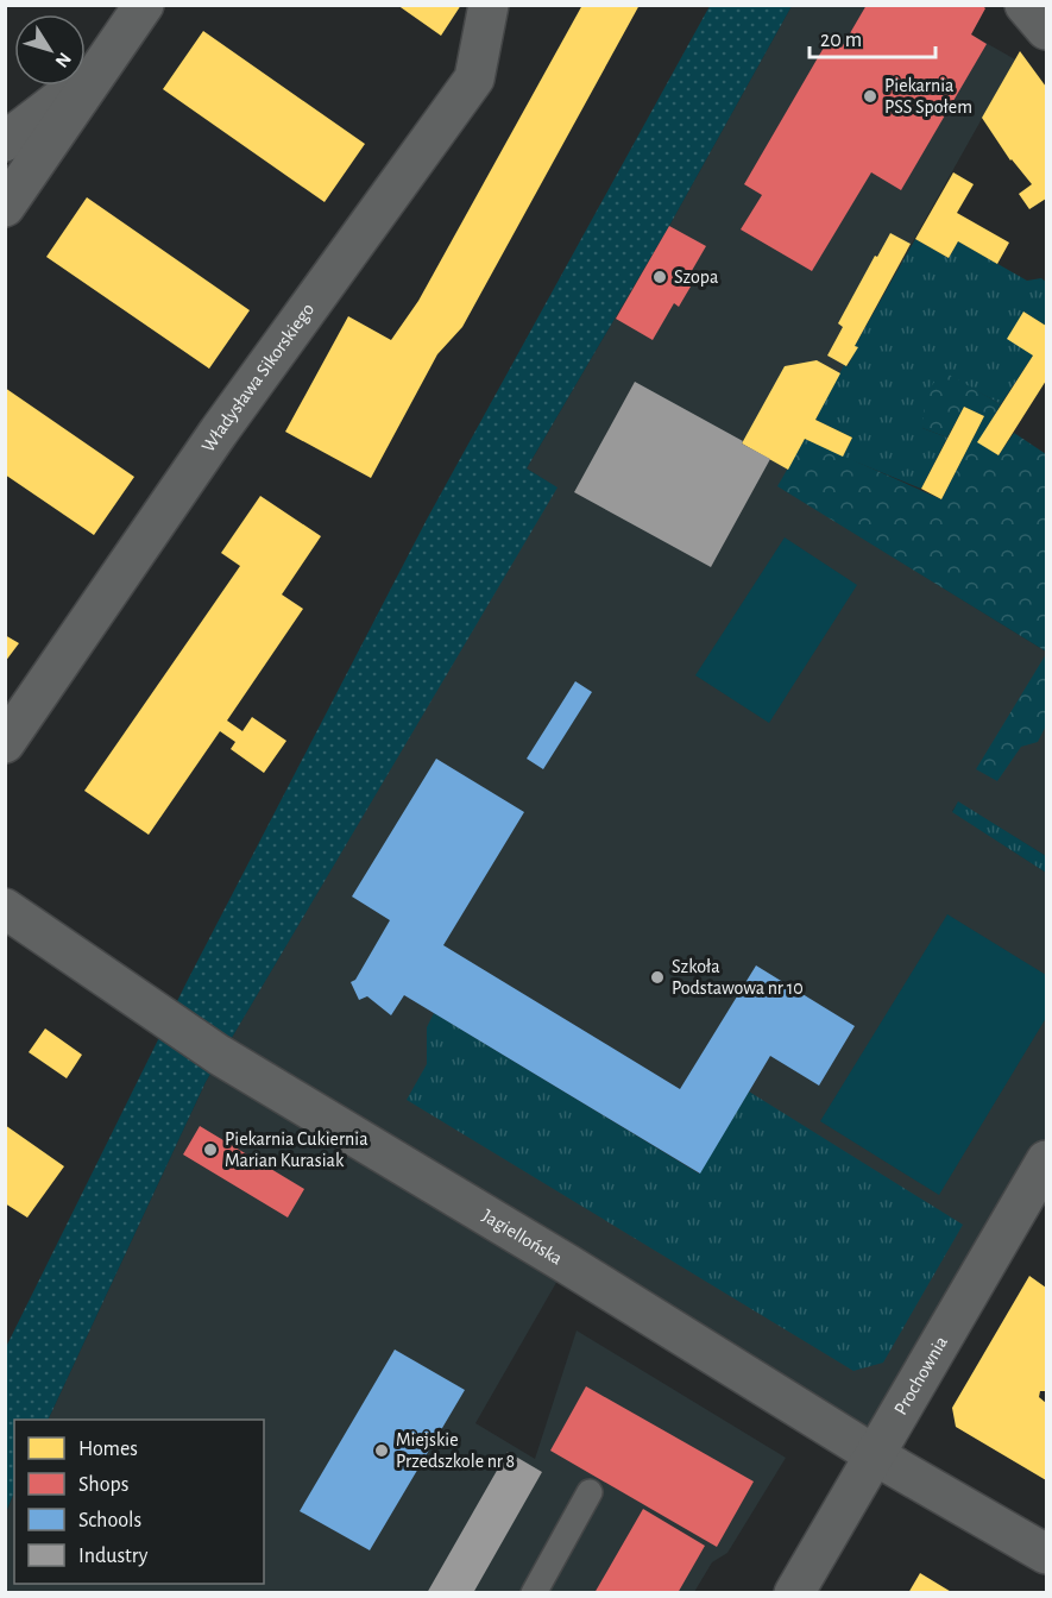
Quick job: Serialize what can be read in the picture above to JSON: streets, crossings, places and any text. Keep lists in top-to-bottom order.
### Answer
{
  "streets": {
    "street": ["Władysława Sikorskiego", "Jagiellońska", "Prochownia"]
  },
  "crossings": [
    ["Jagiellońska", "Prochownia"]
  ],
  "places": [
    "Piekarnia PSS Społem",
    "Szopa",
    "Szkoła Podstawowa nr 10",
    "Piekarnia Cukiernia Marian Kurasiak",
    "Miejskie Przedszkole nr 8"
  ],
  "legend": [
    "Homes",
    "Shops",
    "Schools",
    "Industry"
  ],
  "scale_bar": "20 m",
  "north": "bottom right"
}
